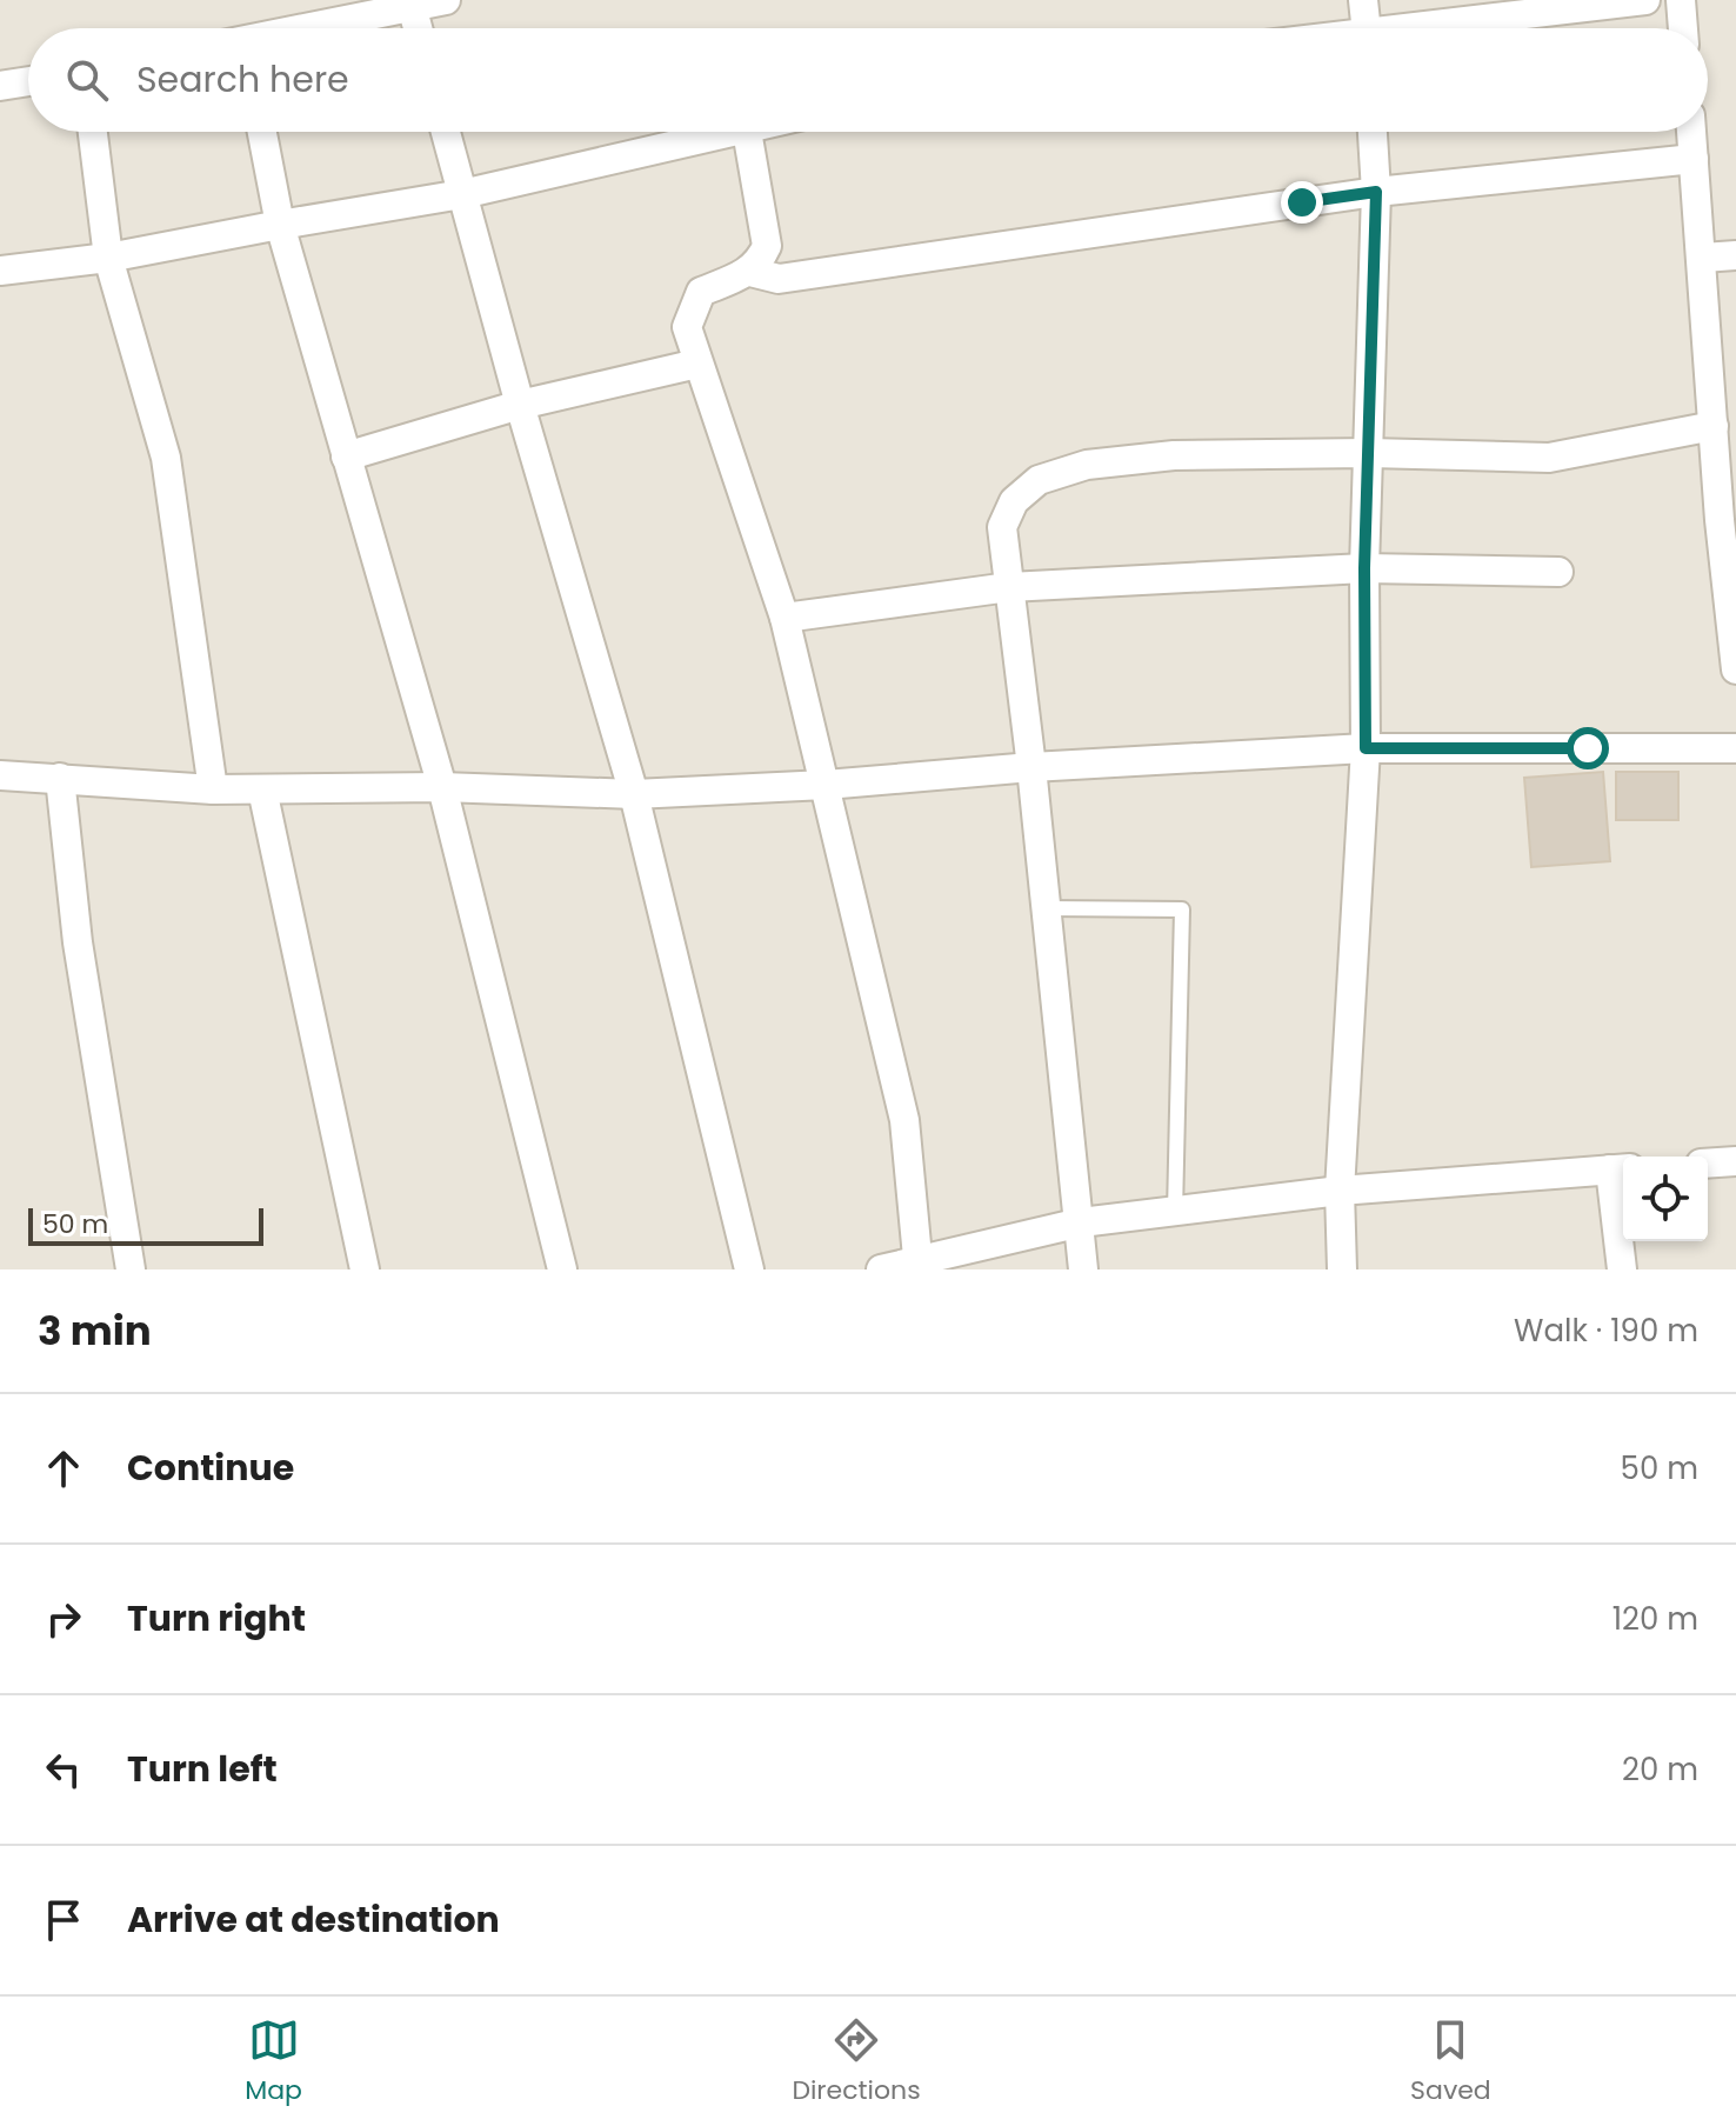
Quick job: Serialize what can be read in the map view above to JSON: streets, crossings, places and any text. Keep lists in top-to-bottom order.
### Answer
{
  "scale_bar": "50 m",
  "page": {
    "search": "Search here",
    "scale": "50 m",
    "heading": ["3 min", "Walk · 190 m"],
    "list": [
      ["Continue", "50 m"],
      ["Turn right", "120 m"],
      ["Turn left", "20 m"],
      "Arrive at destination"
    ],
    "nav": ["Map", "Directions", "Saved"]
  }
}
